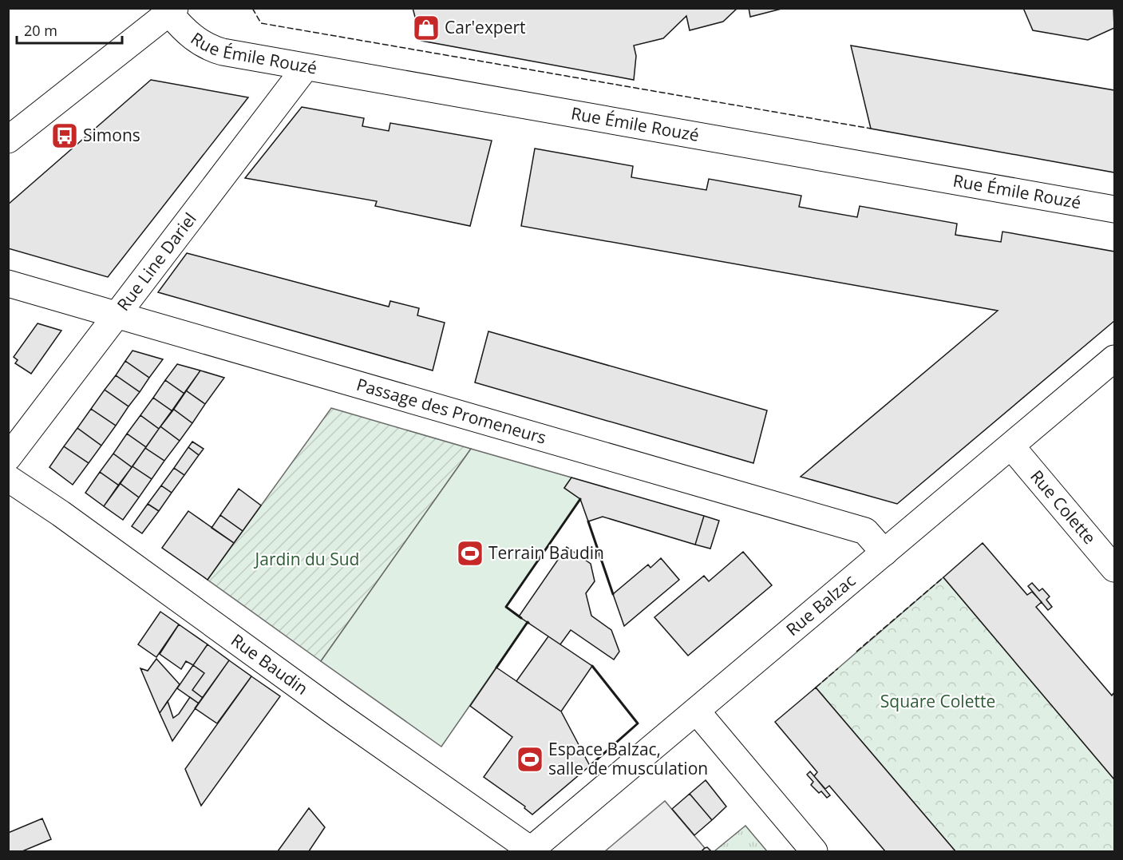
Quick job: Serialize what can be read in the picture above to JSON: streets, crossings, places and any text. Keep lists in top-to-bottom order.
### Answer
{
  "streets": {
    "street": [
      "Rue Émile Rouzé",
      "Rue Line Dariel",
      "Passage des Promeneurs",
      "Rue Colette",
      "Rue Balzac",
      "Rue Baudin"
    ]
  },
  "crossings": [
    ["Rue Émile Rouzé", "Rue Line Dariel"],
    ["Rue Line Dariel", "Passage des Promeneurs"],
    ["Passage des Promeneurs", "Rue Balzac"],
    ["Rue Colette", "Rue Balzac"],
    ["Rue Balzac", "Rue Baudin"]
  ],
  "parks": ["Jardin du Sud", "Square Colette"],
  "places": {
    "shop": ["Car'expert"],
    "bus stop": ["Simons"],
    "sports": ["Terrain Baudin", "Espace Balzac, salle de musculation"]
  },
  "scale_bar": "20 m"
}
